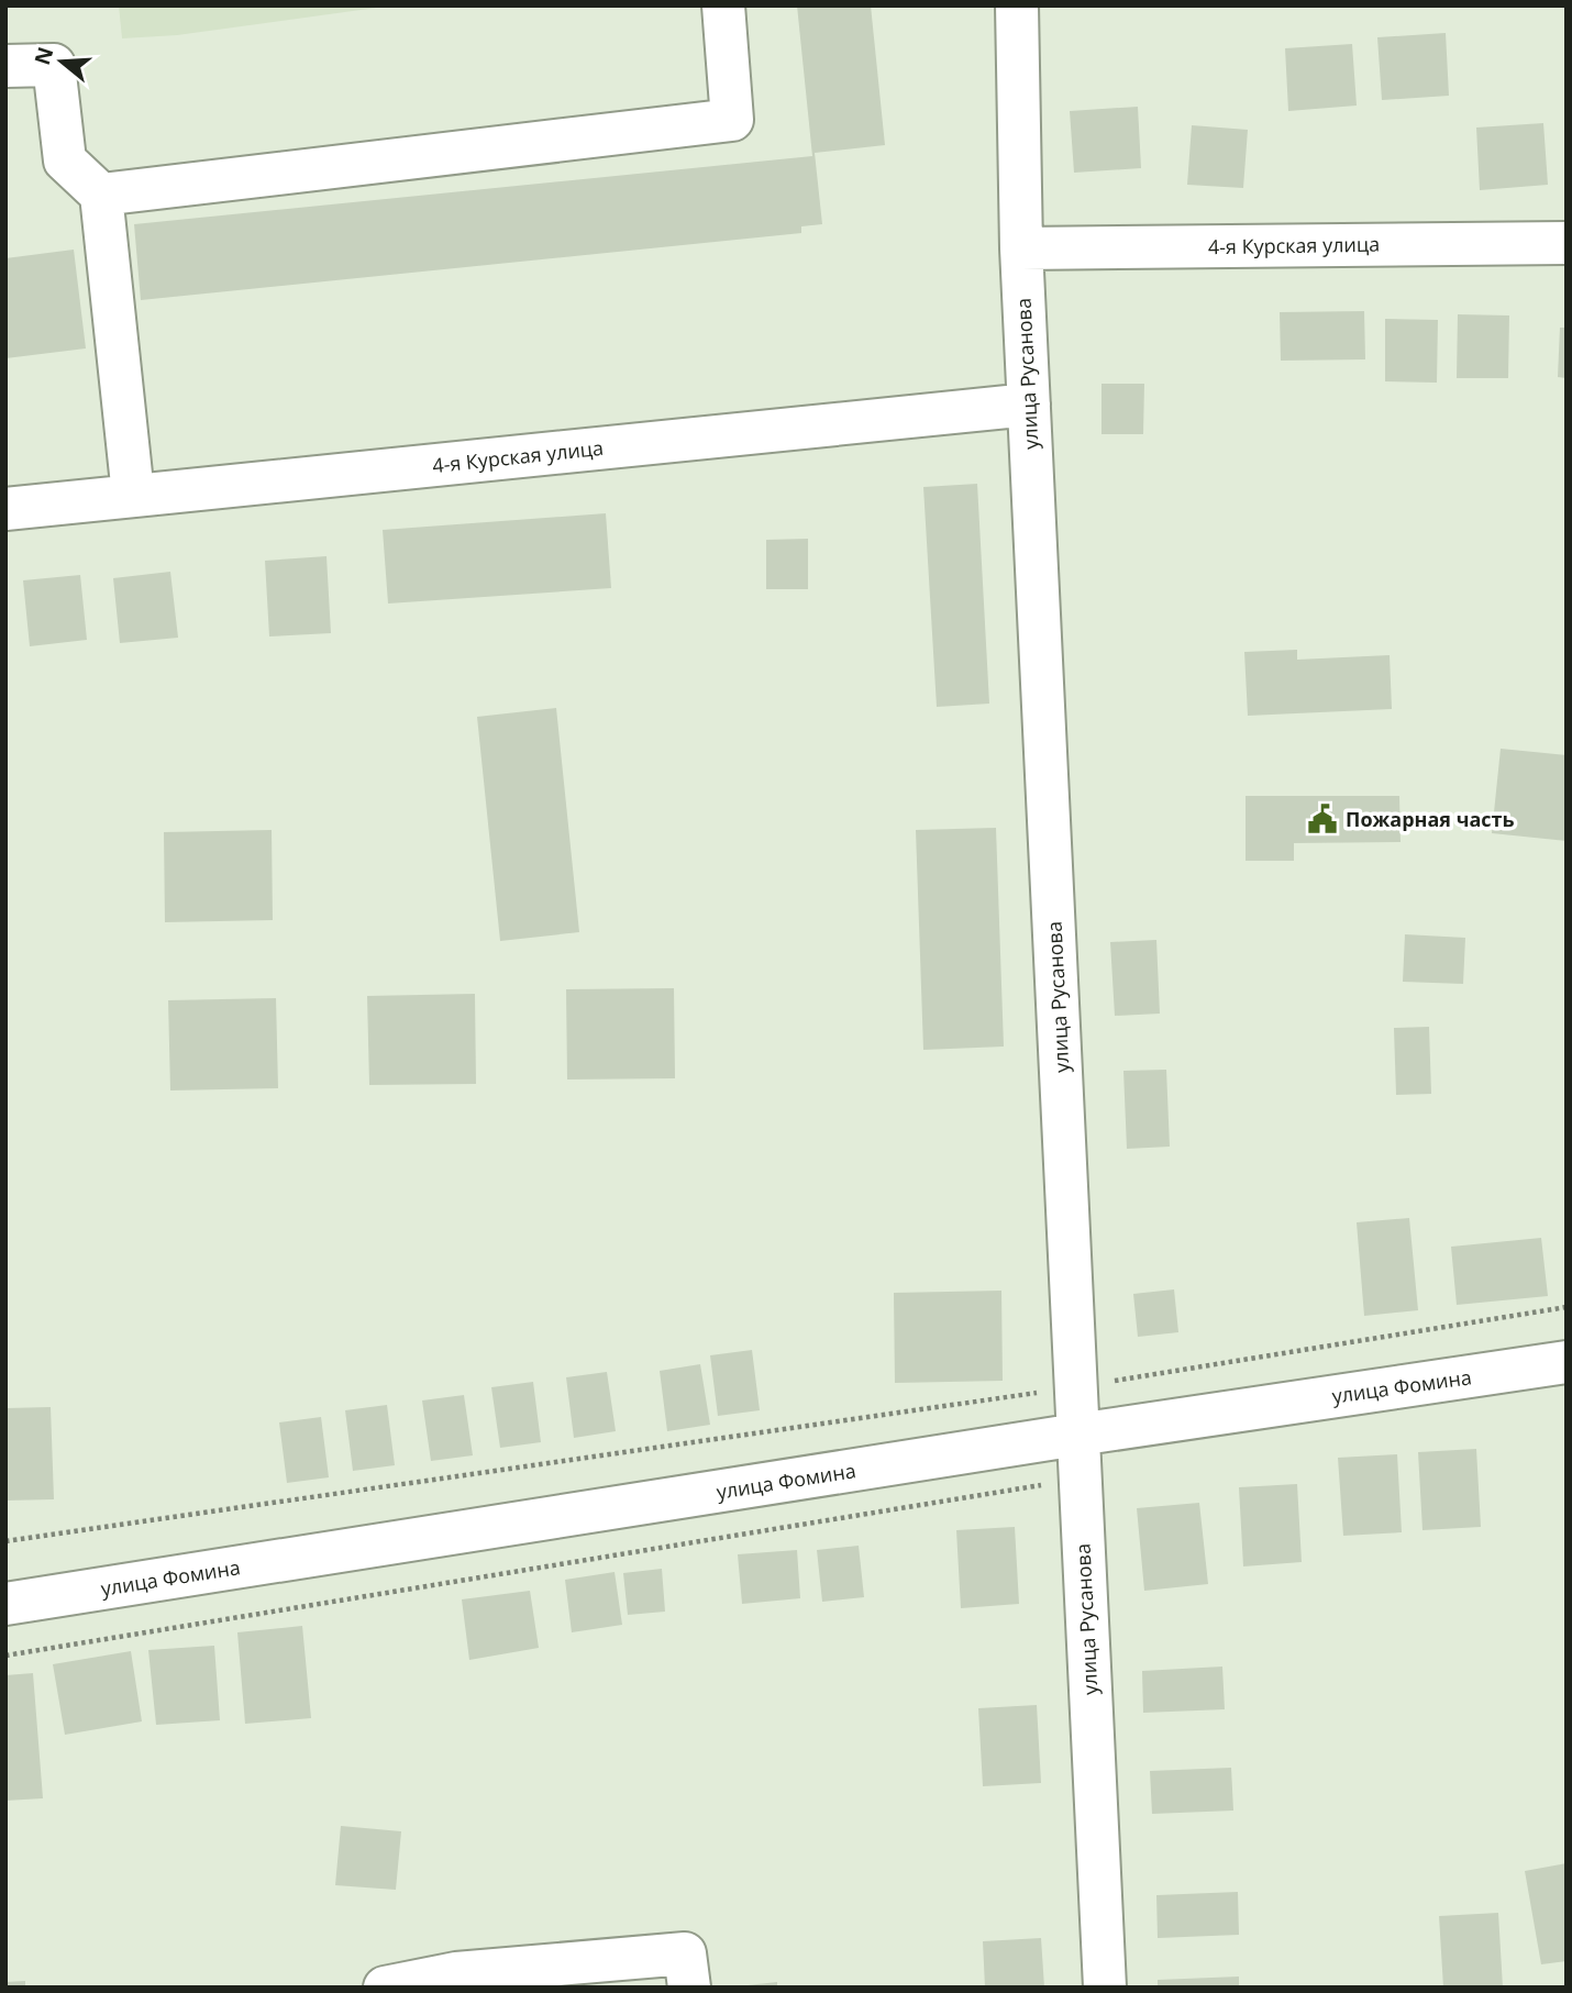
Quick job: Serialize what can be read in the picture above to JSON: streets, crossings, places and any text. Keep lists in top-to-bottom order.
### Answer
{
  "streets": {
    "street": ["4-я Курская улица", "улица Русанова", "улица Фомина"]
  },
  "crossings": [
    ["4-я Курская улица", "улица Русанова"],
    ["улица Русанова", "улица Фомина"]
  ],
  "places": {
    "public building": ["Пожарная часть"]
  },
  "north": "left"
}
